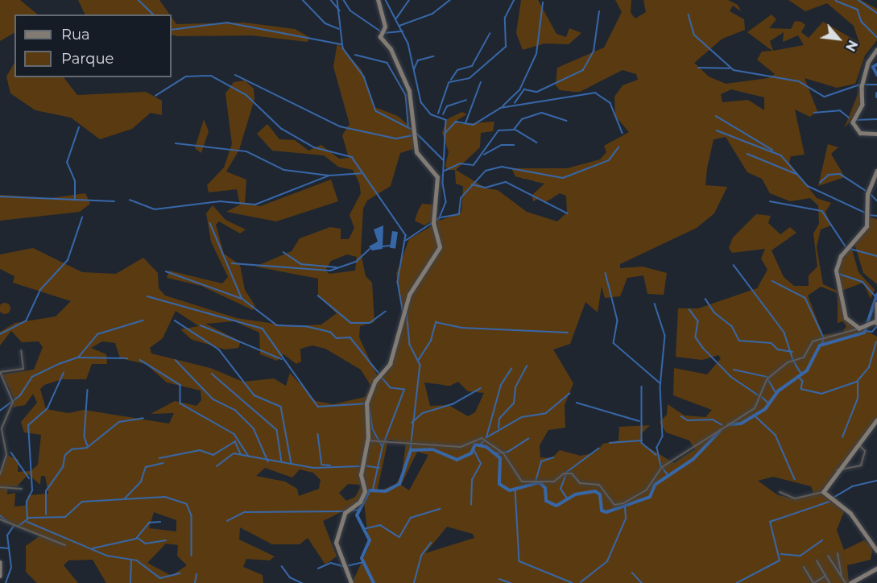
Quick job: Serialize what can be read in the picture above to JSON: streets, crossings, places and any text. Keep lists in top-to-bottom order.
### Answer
{
  "legend": ["Rua", "Parque"],
  "north": "bottom right"
}
